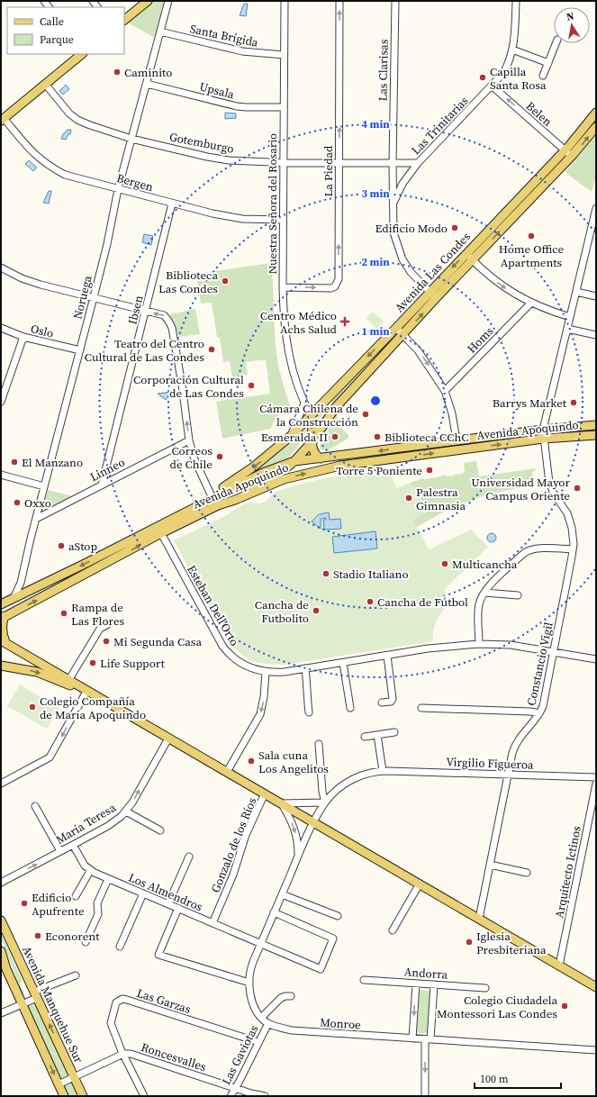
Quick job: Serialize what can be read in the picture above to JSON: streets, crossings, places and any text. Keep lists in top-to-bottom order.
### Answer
{
  "streets": {
    "main road": ["Avenida Las Condes", "Avenida Apoquindo", "Avenida Manquehue Sur"],
    "street": [
      "Santa Brígida",
      "Las Clarisas",
      "Upsala",
      "Belen",
      "Las Trinitarias",
      "Gotemburgo",
      "La Piedad",
      "Bergen",
      "Nuestra Señora del Rosario",
      "Noruega",
      "Ibsen",
      "Oslo",
      "Homs",
      "Linneo",
      "Esteban Dell'Orto",
      "Constancio Vigil",
      "Virgilio Figueroa",
      "María Teresa",
      "Gonzalo de los Ríos",
      "Arquitecto Ictinos",
      "Los Almendros",
      "Andorra",
      "Las Garzas",
      "Monroe",
      "Las Gaviotas",
      "Roncesvalles"
    ]
  },
  "crossings": [
    ["Santa Brígida", "Nuestra Señora del Rosario"],
    ["Santa Brígida", "Noruega"],
    ["Las Clarisas", "Las Trinitarias"],
    ["Las Clarisas", "Gotemburgo"],
    ["Las Clarisas", "Avenida Las Condes"],
    ["Upsala", "Nuestra Señora del Rosario"],
    ["Upsala", "Noruega"],
    ["Belen", "Las Trinitarias"],
    ["Belen", "Avenida Las Condes"],
    ["Las Trinitarias", "Gotemburgo"],
    ["Gotemburgo", "La Piedad"],
    ["Gotemburgo", "Nuestra Señora del Rosario"],
    ["Gotemburgo", "Noruega"],
    ["La Piedad", "Nuestra Señora del Rosario"],
    ["Bergen", "Nuestra Señora del Rosario"],
    ["Bergen", "Noruega"],
    ["Bergen", "Ibsen"],
    ["Nuestra Señora del Rosario", "Avenida Las Condes"],
    ["Avenida Las Condes", "Avenida Apoquindo"],
    ["Noruega", "Oslo"],
    ["Noruega", "Avenida Apoquindo"],
    ["Noruega", "Linneo"],
    ["Ibsen", "Linneo"],
    ["Avenida Apoquindo", "Esteban Dell'Orto"],
    ["Avenida Apoquindo", "Constancio Vigil"],
    ["Esteban Dell'Orto", "Constancio Vigil"],
    ["Constancio Vigil", "Virgilio Figueroa"],
    ["Virgilio Figueroa", "Monroe"],
    ["María Teresa", "Los Almendros"],
    ["Gonzalo de los Ríos", "Los Almendros"],
    ["Los Almendros", "Monroe"],
    ["Las Garzas", "Las Gaviotas"],
    ["Las Garzas", "Roncesvalles"],
    ["Avenida Manquehue Sur", "Roncesvalles"],
    ["Monroe", "Las Gaviotas"],
    ["Las Gaviotas", "Roncesvalles"]
  ],
  "one_way": ["Belen", "La Piedad", "María Teresa"],
  "places": {
    "other": [
      "Caminito",
      "Capilla Santa Rosa",
      "Edificio Modo",
      "Home Office Apartments",
      "Biblioteca Las Condes",
      "Teatro del Centro Cultural de Las Condes",
      "Corporación Cultural de Las Condes",
      "Barrys Market",
      "Cámara Chilena de la Construcción",
      "Esmeralda II",
      "Biblioteca CChC",
      "Correos de Chile",
      "El Manzano",
      "Torre 5 Poniente",
      "Universidad Mayor Campus Oriente",
      "Palestra Gimnasia",
      "Oxxo",
      "aStop",
      "Multicancha",
      "Stadio Italiano",
      "Cancha de Fútbol",
      "Cancha de Futbolito",
      "Rampa de Las Flores",
      "Mi Segunda Casa",
      "Life Support",
      "Colegio Compañía de María Apoquindo",
      "Sala cuna Los Angelitos",
      "Edificio Apufrente",
      "Econorent",
      "Iglesia Presbiteriana",
      "Colegio Ciudadela Montessori Las Condes"
    ],
    "health": ["Centro Médico Achs Salud"]
  },
  "legend": ["Calle", "Parque"],
  "scale_bar": "100 m",
  "north": "top",
  "rings": [
    "4 min",
    "3 min",
    "2 min",
    "1 min"
  ]
}
